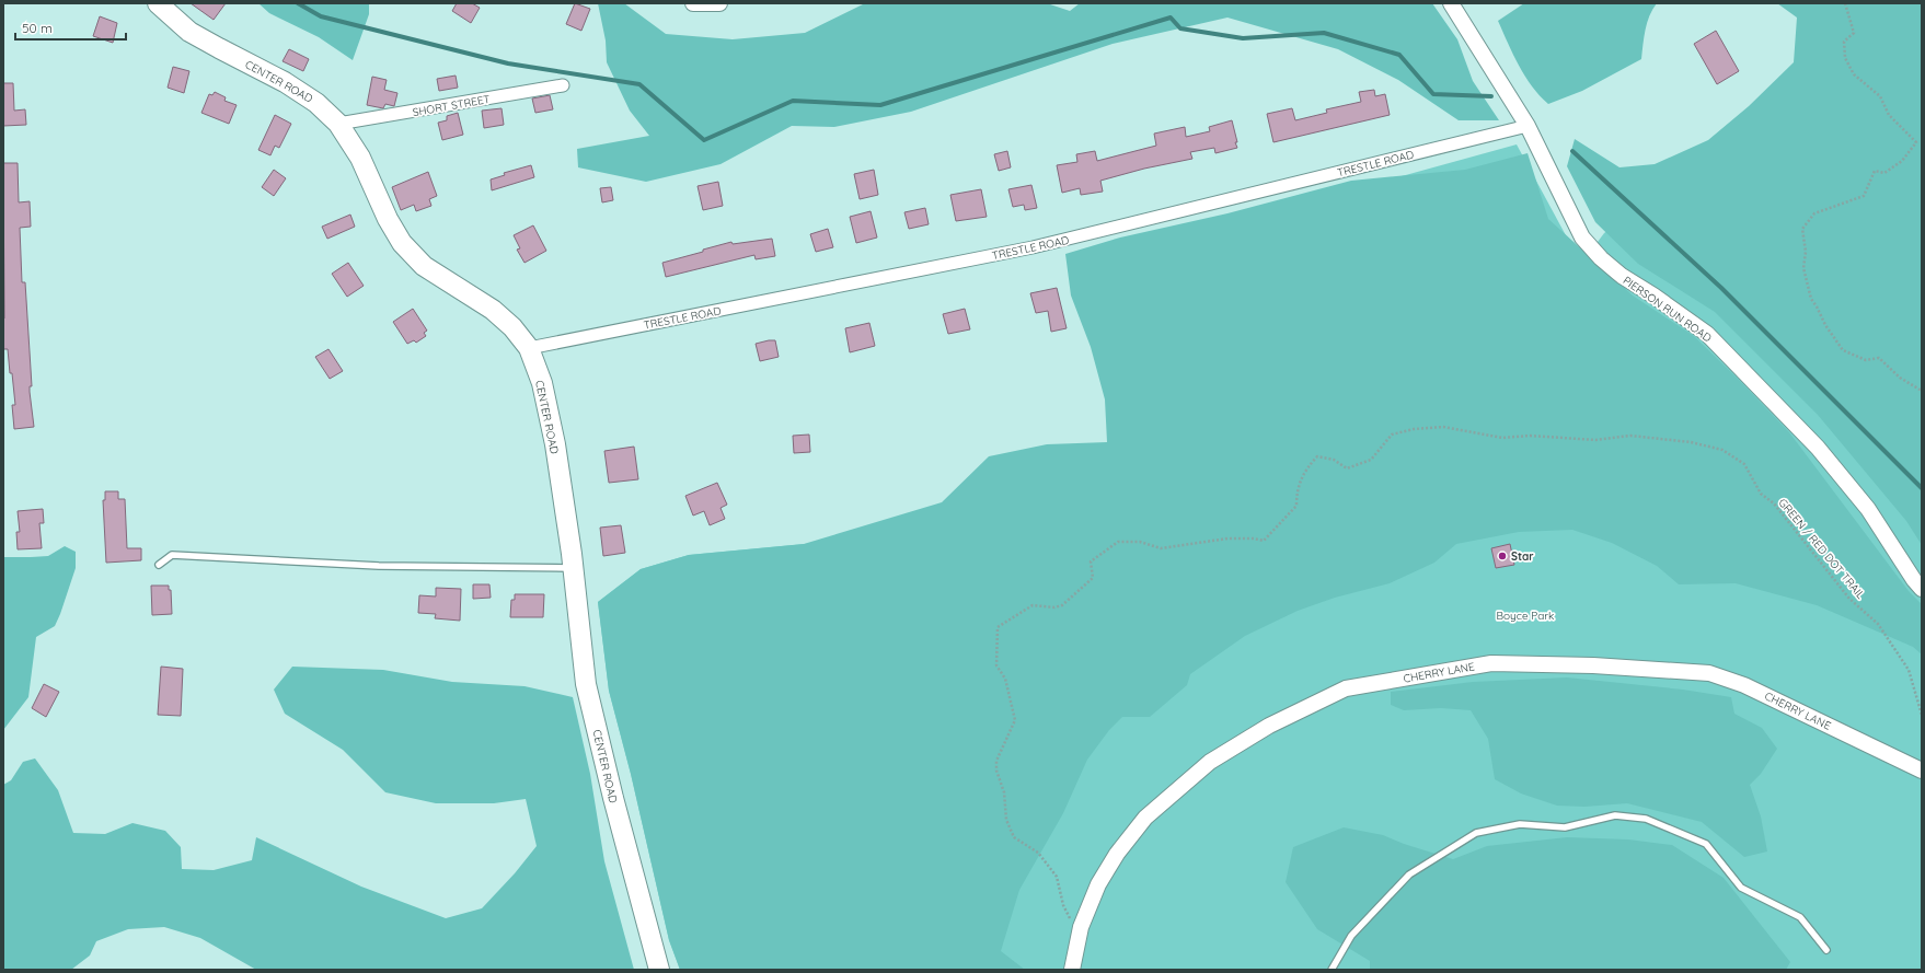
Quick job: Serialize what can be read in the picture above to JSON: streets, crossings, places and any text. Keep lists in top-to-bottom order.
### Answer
{
  "streets": {
    "main road": ["CENTER ROAD"],
    "street": [
      "SHORT STREET",
      "TRESTLE ROAD",
      "PIERSON RUN ROAD",
      "CHERRY LANE"
    ],
    "path": ["GREEN / RED DOT TRAIL"]
  },
  "crossings": [
    ["CENTER ROAD", "SHORT STREET"],
    ["CENTER ROAD", "TRESTLE ROAD"],
    ["TRESTLE ROAD", "PIERSON RUN ROAD"],
    ["GREEN / RED DOT TRAIL", "CHERRY LANE"]
  ],
  "parks": ["Boyce Park"],
  "places": ["Star"],
  "scale_bar": "50 m"
}
